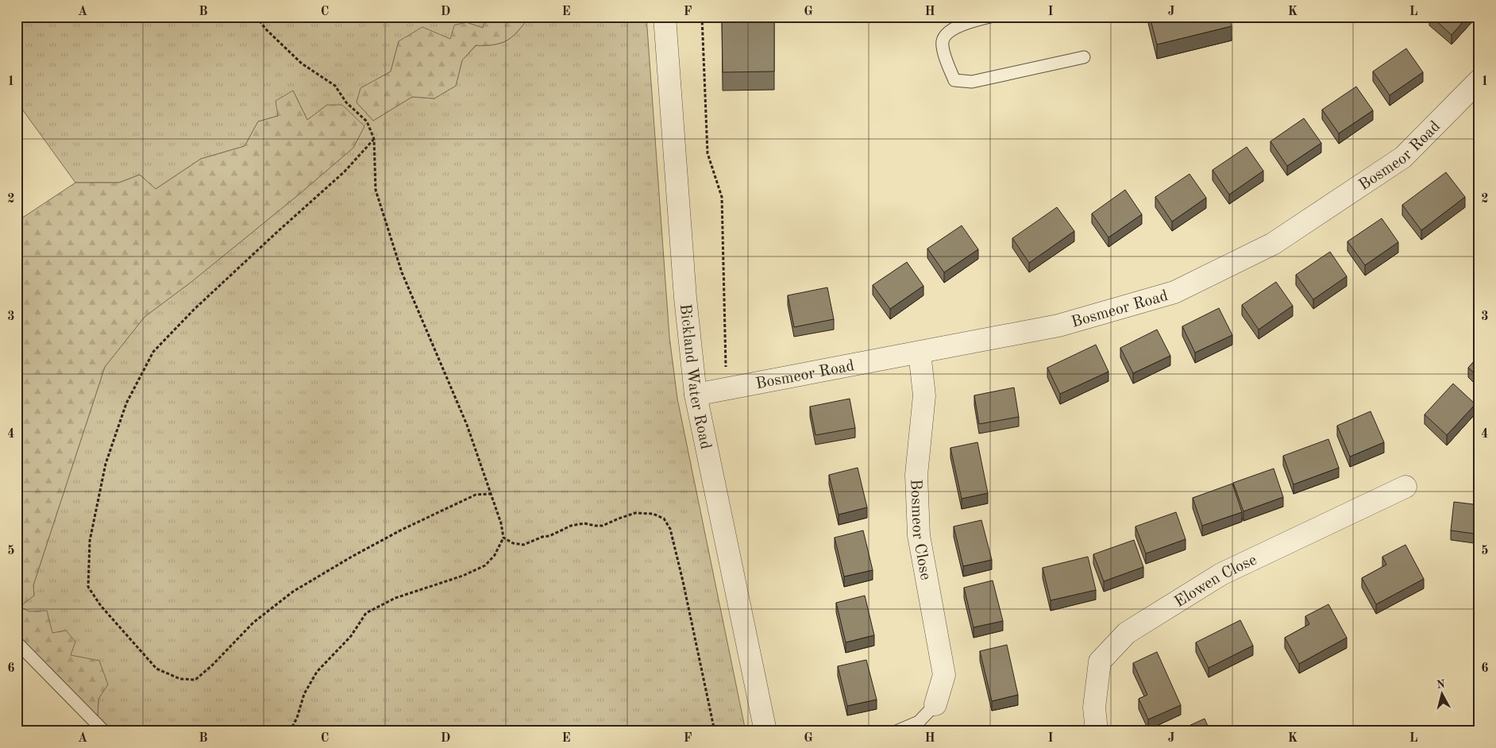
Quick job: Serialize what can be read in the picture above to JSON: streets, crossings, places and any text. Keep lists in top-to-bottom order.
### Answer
{
  "streets": {
    "street": [
      "Bosmeor Road",
      "Bickland Water Road",
      "Bosmeor Close",
      "Elowen Close"
    ]
  },
  "crossings": [
    ["Bosmeor Road", "Bickland Water Road"],
    ["Bosmeor Road", "Bosmeor Close"]
  ],
  "north": "top",
  "grid": {
    "columns": [
      "A",
      "B",
      "C",
      "D",
      "E",
      "F",
      "G",
      "H",
      "I",
      "J",
      "K",
      "L"
    ],
    "rows": [
      "1",
      "2",
      "3",
      "4",
      "5",
      "6"
    ]
  }
}
